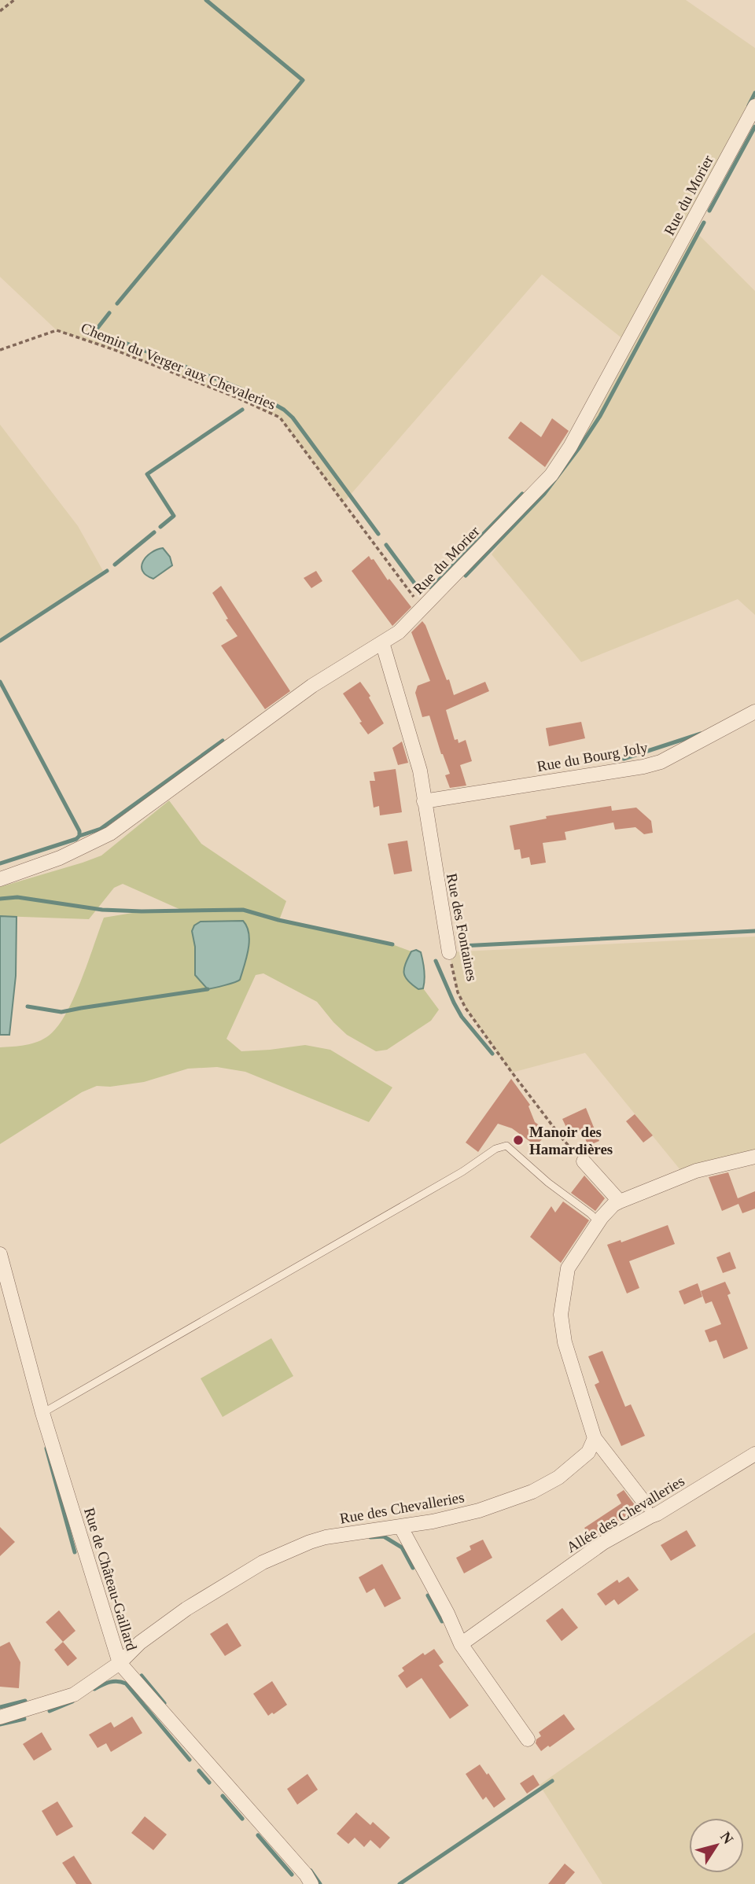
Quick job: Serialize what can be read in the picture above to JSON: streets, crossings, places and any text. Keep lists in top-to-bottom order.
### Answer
{
  "streets": {
    "street": [
      "Rue du Morier",
      "Rue du Bourg Joly",
      "Rue des Fontaines",
      "Rue des Chevalleries",
      "Allée des Chevalleries",
      "Rue de Château-Gaillard"
    ],
    "path": ["Chemin du Verger aux Chevaleries"]
  },
  "crossings": [
    ["Rue du Morier", "Chemin du Verger aux Chevaleries"],
    ["Rue du Morier", "Rue des Fontaines"],
    ["Rue du Bourg Joly", "Rue des Fontaines"],
    ["Rue des Chevalleries", "Rue de Château-Gaillard"]
  ],
  "places": ["Manoir des Hamardières"],
  "north": "top right"
}
